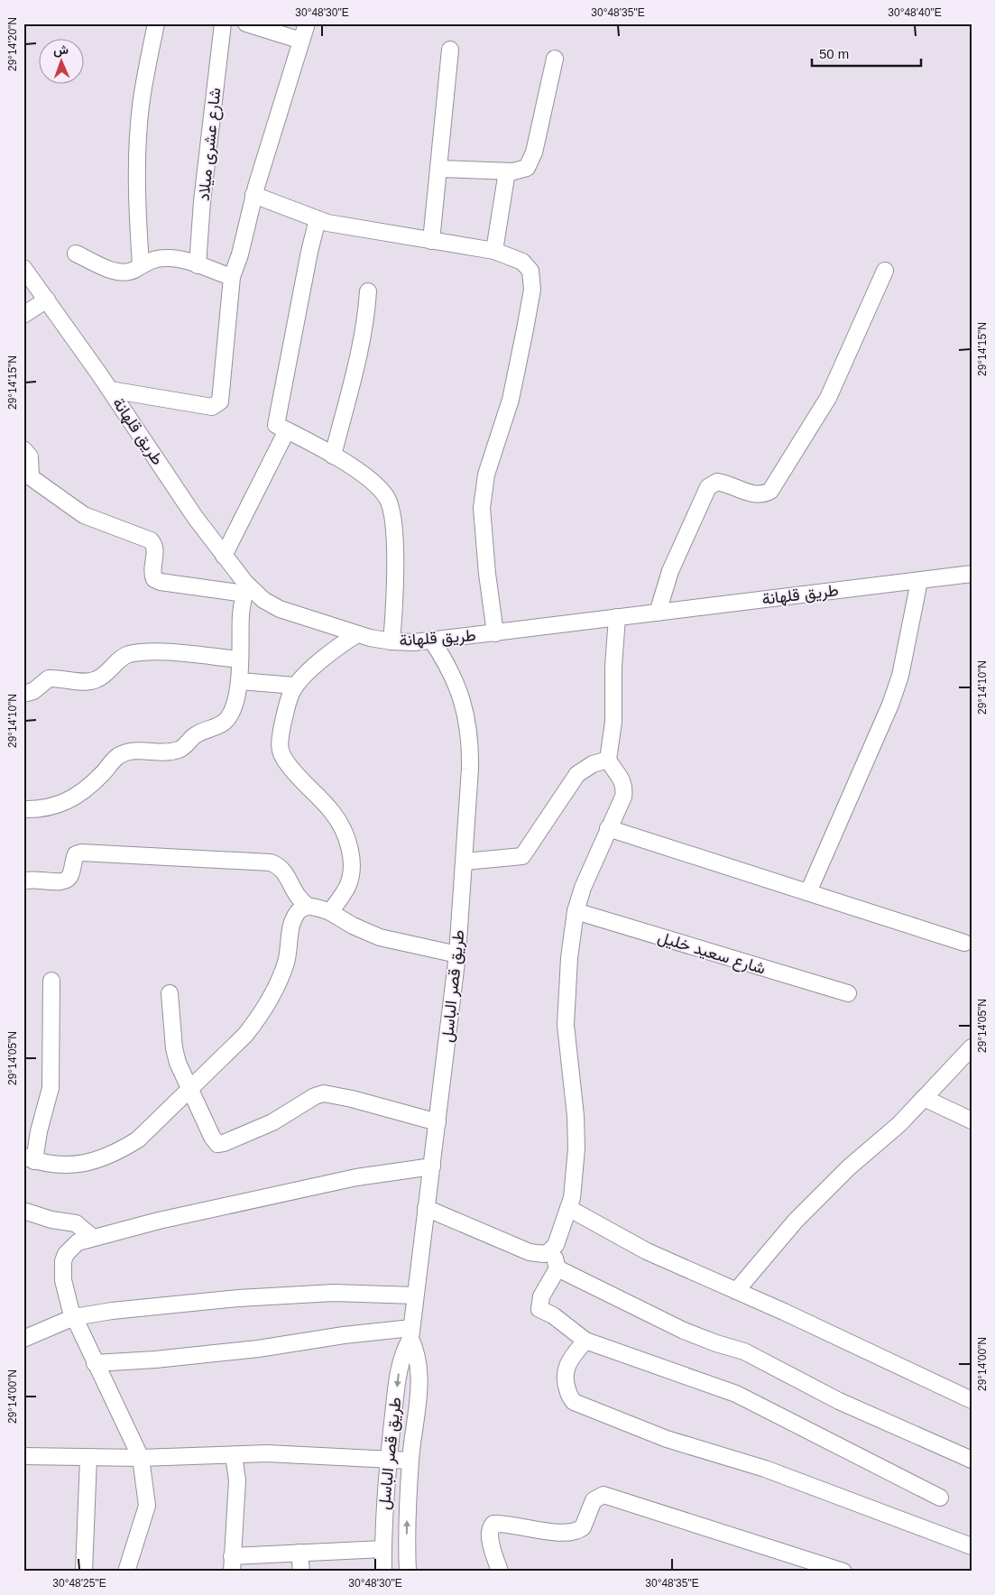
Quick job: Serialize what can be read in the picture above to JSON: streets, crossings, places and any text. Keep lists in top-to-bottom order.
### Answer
{
  "streets": {
    "street": [
      "شارع عشرى ميلاد",
      "طريق قلهانة",
      "شارع سعيد خليل",
      "طريق قصر الباسل"
    ]
  },
  "crossings": [
    ["طريق قلهانة", "طريق قصر الباسل"]
  ],
  "scale_bar": "50 m",
  "north": "top",
  "coordinates": [
    "30°48'30\"E",
    "30°48'35\"E",
    "30°48'40\"E",
    "29°14'20\"N",
    "29°14'15\"N",
    "29°14'10\"N",
    "29°14'05\"N",
    "29°14'00\"N",
    "30°48'25\"E"
  ]
}
